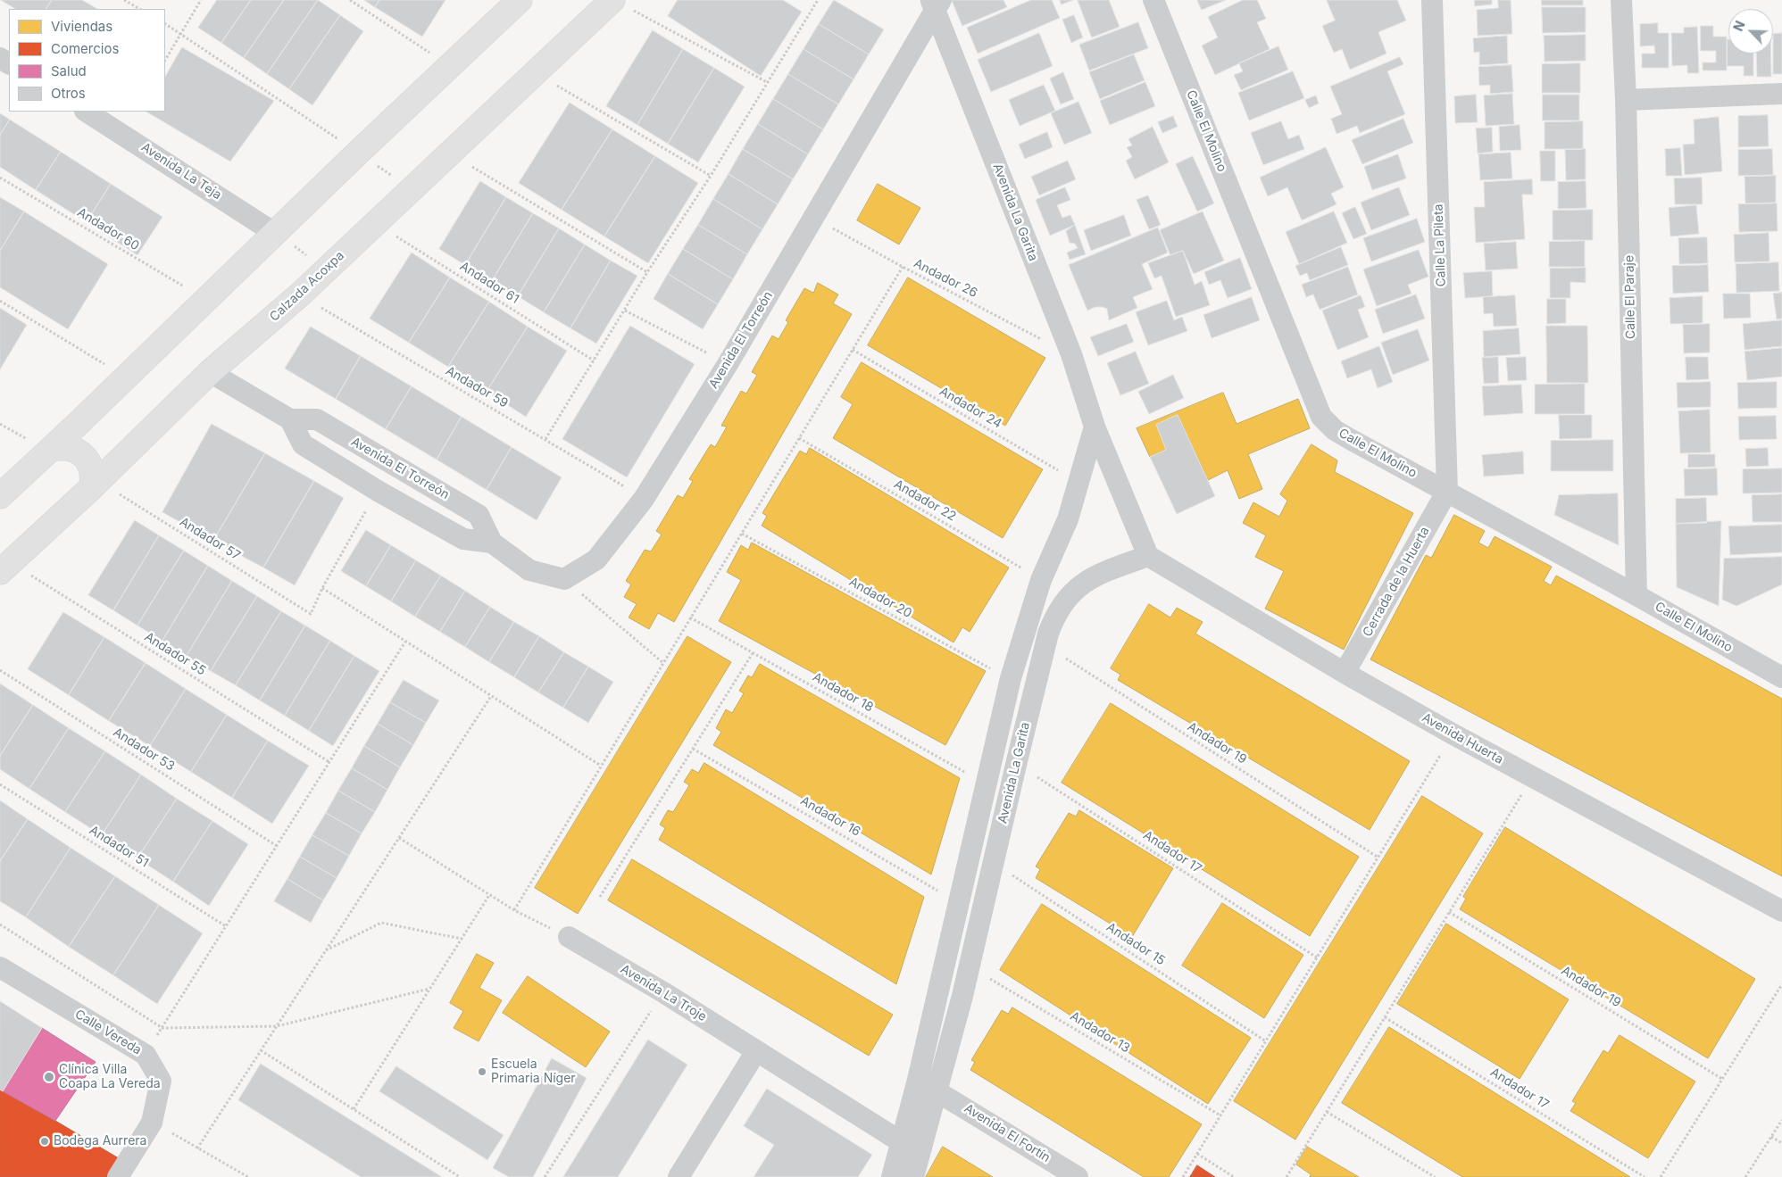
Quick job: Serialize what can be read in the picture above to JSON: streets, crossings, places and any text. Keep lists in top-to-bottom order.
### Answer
{
  "streets": {
    "main road": ["Calzada Acoxpa"],
    "street": [
      "Calle El Molino",
      "Avenida La Teja",
      "Avenida La Garita",
      "Calle La Pileta",
      "Calle El Paraje",
      "Avenida El Torreón",
      "Cerrada de la Huerta",
      "Avenida Huerta",
      "Avenida La Troje",
      "Calle Vereda",
      "Avenida El Fortín"
    ],
    "path": [
      "Andador 60",
      "Andador 26",
      "Andador 61",
      "Andador 59",
      "Andador 24",
      "Andador 22",
      "Andador 57",
      "Andador 20",
      "Andador 55",
      "Andador 18",
      "Andador 19",
      "Andador 53",
      "Andador 16",
      "Andador 51",
      "Andador 17",
      "Andador 15",
      "Andador 13"
    ]
  },
  "crossings": [
    ["Calle El Molino", "Calle La Pileta"],
    ["Calle El Molino", "Calle El Paraje"],
    ["Calle El Molino", "Cerrada de la Huerta"],
    ["Avenida La Garita", "Andador 26"],
    ["Avenida La Garita", "Avenida El Torreón"],
    ["Avenida La Garita", "Andador 24"],
    ["Avenida La Garita", "Andador 22"],
    ["Avenida La Garita", "Andador 20"],
    ["Avenida La Garita", "Andador 18"],
    ["Avenida La Garita", "Avenida Huerta"],
    ["Avenida La Garita", "Andador 19"],
    ["Avenida La Garita", "Andador 16"],
    ["Avenida La Garita", "Andador 17"],
    ["Avenida La Garita", "Andador 15"],
    ["Avenida La Garita", "Avenida La Troje"],
    ["Avenida La Garita", "Andador 13"],
    ["Avenida La Garita", "Avenida El Fortín"],
    ["Calle La Pileta", "Cerrada de la Huerta"],
    ["Andador 26", "Avenida El Torreón"],
    ["Andador 61", "Calzada Acoxpa"],
    ["Calzada Acoxpa", "Andador 59"],
    ["Calzada Acoxpa", "Andador 57"],
    ["Calzada Acoxpa", "Andador 55"],
    ["Avenida El Torreón", "Andador 59"],
    ["Cerrada de la Huerta", "Avenida Huerta"]
  ],
  "places": ["Escuela Primaria Níger", "Clínica Villa Coapa La Vereda", "Bodega Aurrera"],
  "legend": [
    "Viviendas",
    "Comercios",
    "Salud",
    "Otros"
  ],
  "north": "top left"
}
